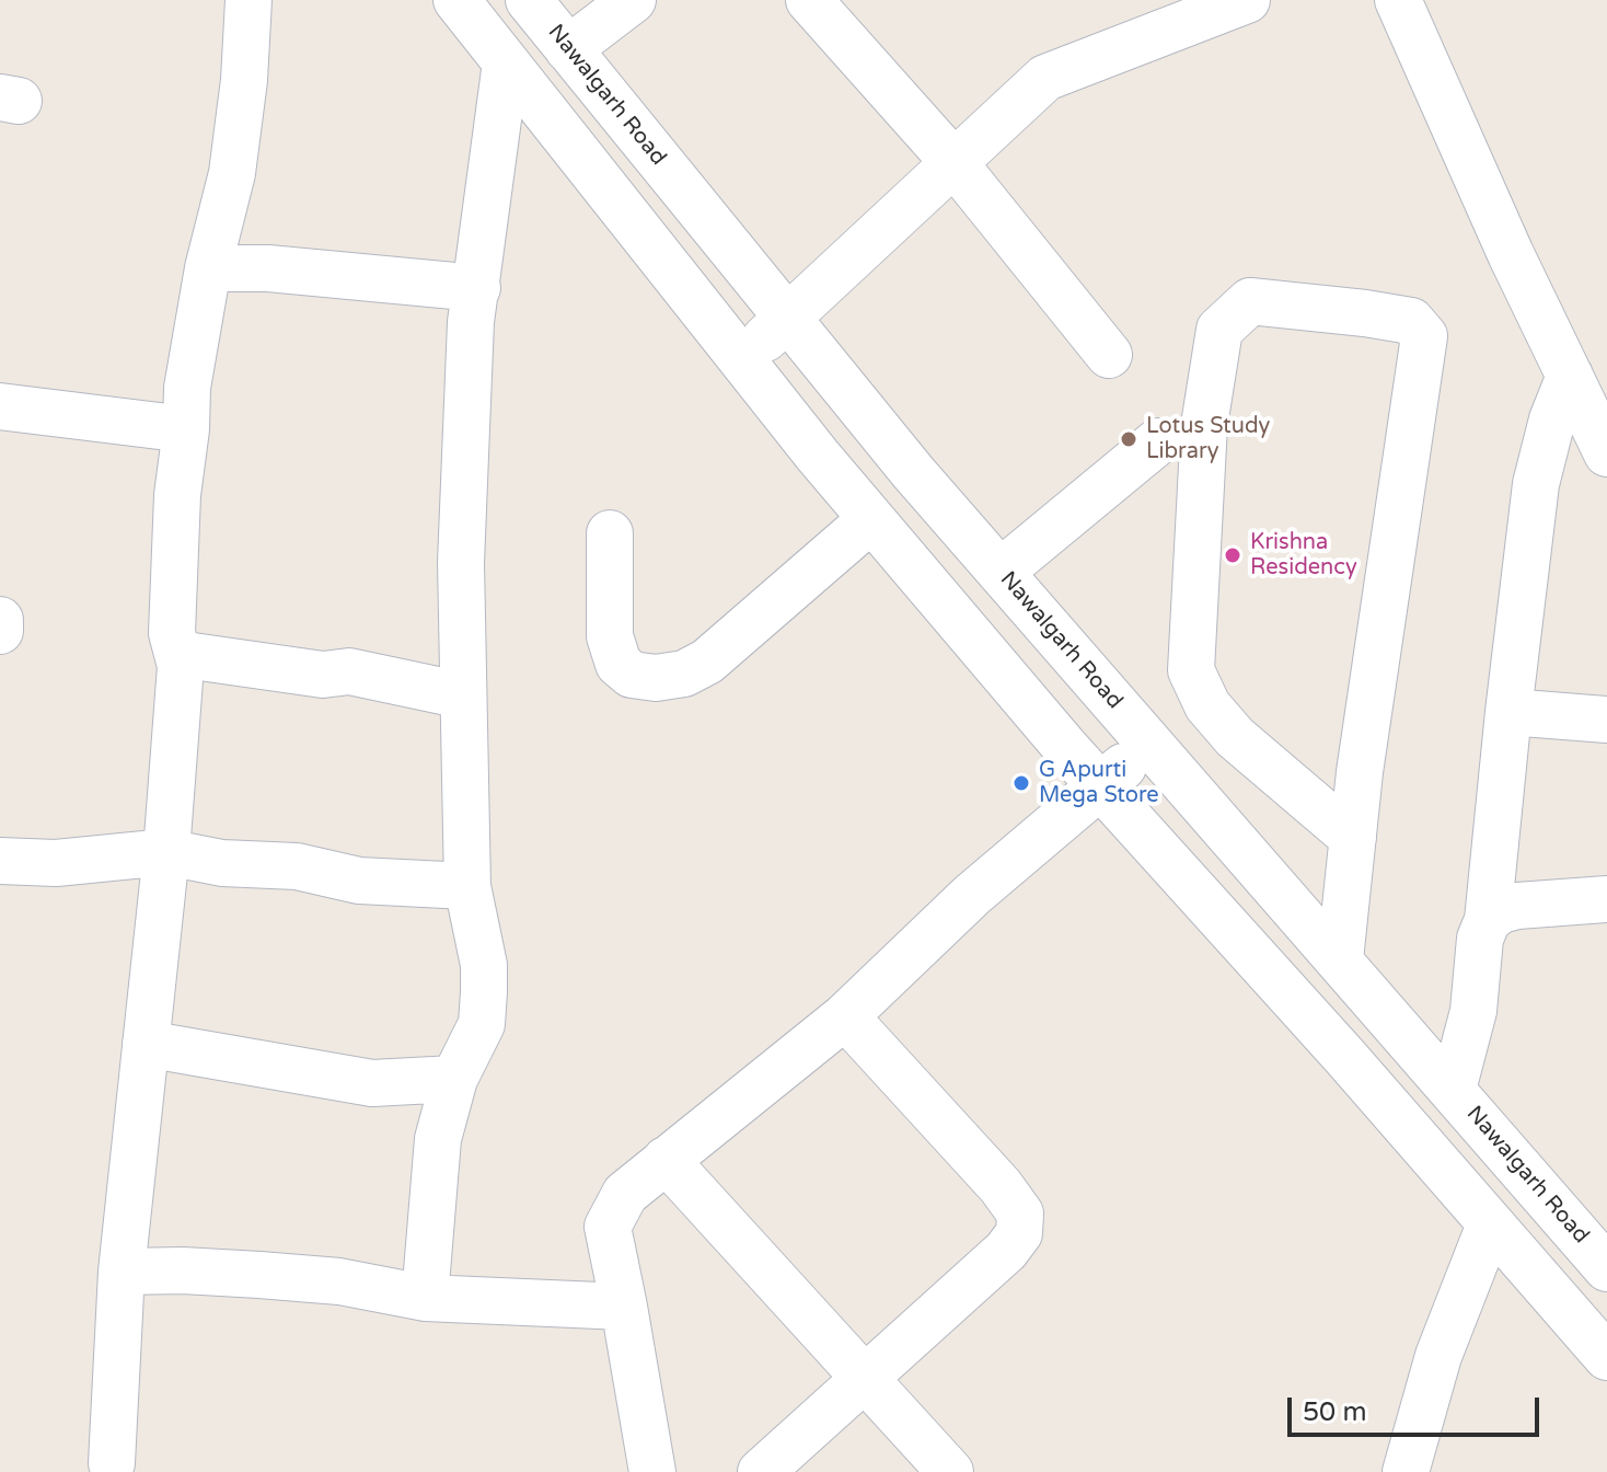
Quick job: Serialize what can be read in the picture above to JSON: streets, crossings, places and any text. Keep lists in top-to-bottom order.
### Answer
{
  "streets": {
    "street": ["Nawalgarh Road"]
  },
  "places": ["Lotus Study Library", "Krishna Residency", "G Apurti Mega Store"],
  "scale_bar": "50 m"
}
